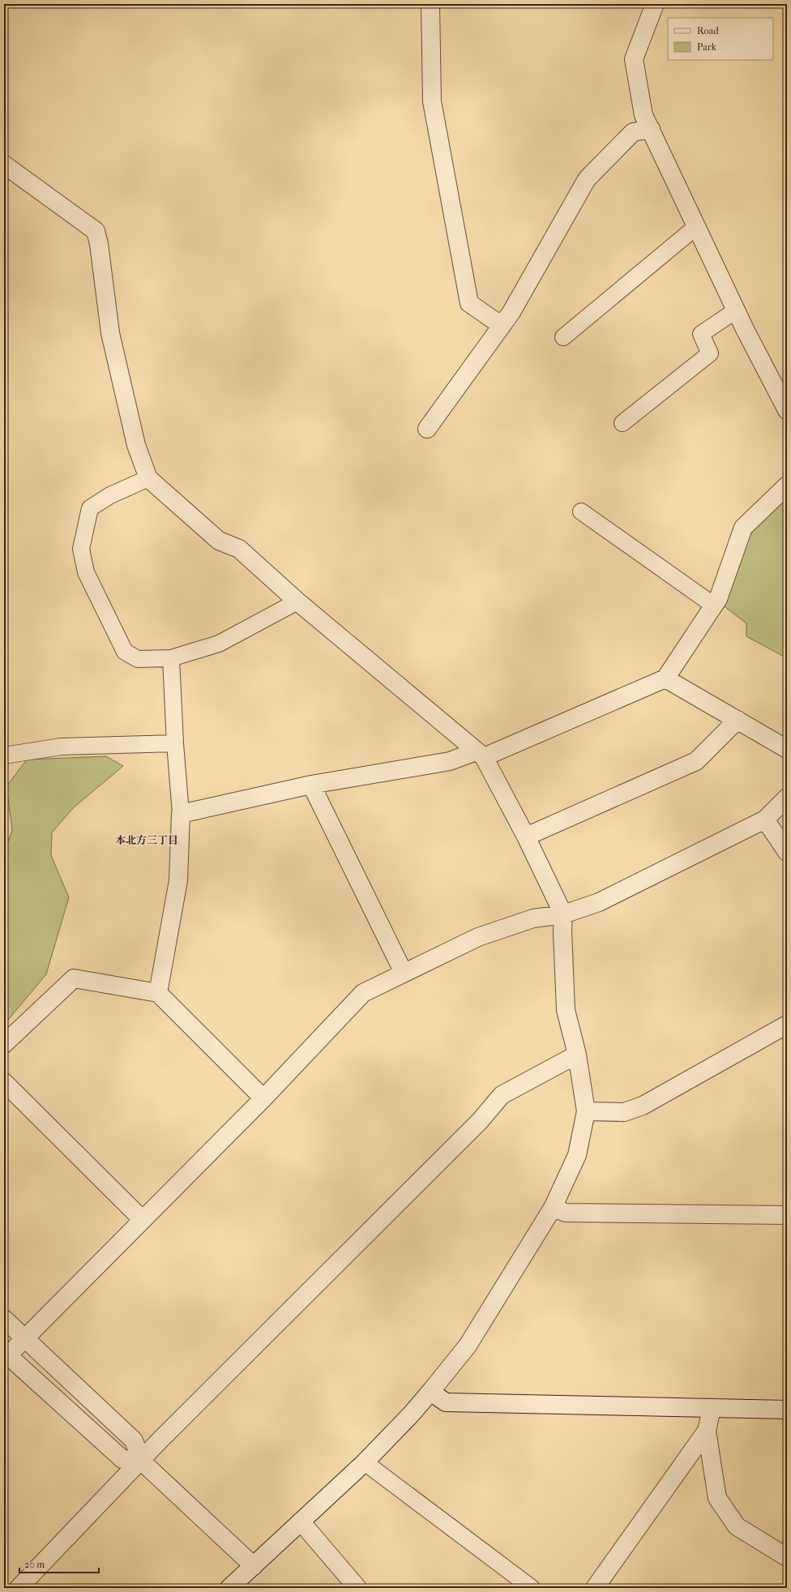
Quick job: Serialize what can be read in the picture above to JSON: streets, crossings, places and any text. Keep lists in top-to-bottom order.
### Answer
{
  "districts": ["本北方三丁目"],
  "legend": ["Road", "Park"],
  "scale_bar": "20 m"
}
